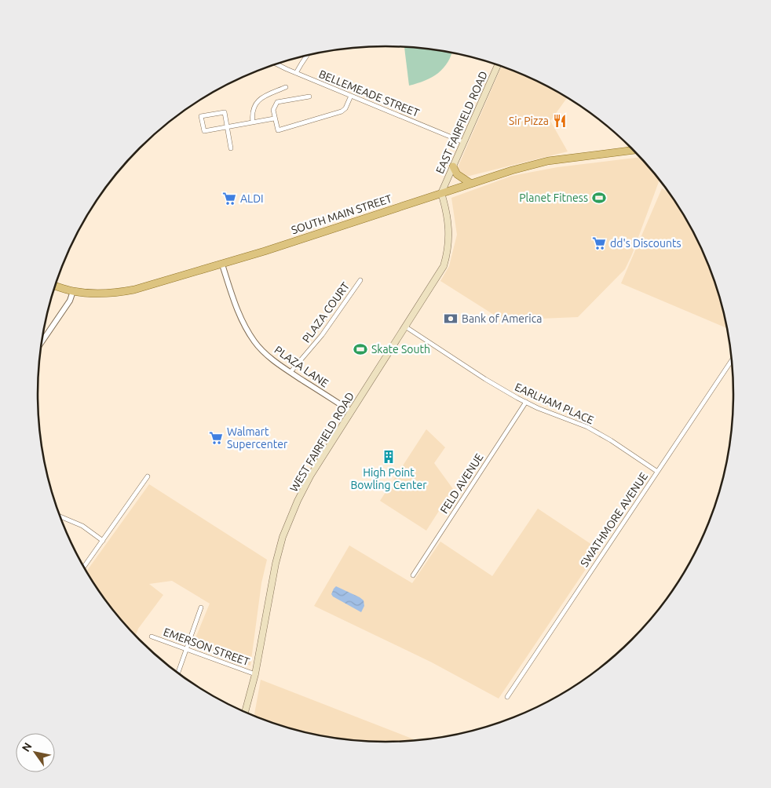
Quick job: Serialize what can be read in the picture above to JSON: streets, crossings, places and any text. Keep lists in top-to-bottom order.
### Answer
{
  "streets": {
    "main road": ["EAST FAIRFIELD ROAD", "SOUTH MAIN STREET", "WEST FAIRFIELD ROAD"],
    "street": [
      "BELLEMEADE STREET",
      "PLAZA COURT",
      "PLAZA LANE",
      "EARLHAM PLACE",
      "FELD AVENUE",
      "SWATHMORE AVENUE",
      "EMERSON STREET"
    ]
  },
  "crossings": [
    ["BELLEMEADE STREET", "EAST FAIRFIELD ROAD"],
    ["EAST FAIRFIELD ROAD", "SOUTH MAIN STREET"],
    ["EAST FAIRFIELD ROAD", "WEST FAIRFIELD ROAD"],
    ["SOUTH MAIN STREET", "PLAZA LANE"],
    ["SOUTH MAIN STREET", "WEST FAIRFIELD ROAD"],
    ["PLAZA COURT", "PLAZA LANE"],
    ["PLAZA LANE", "WEST FAIRFIELD ROAD"],
    ["EARLHAM PLACE", "WEST FAIRFIELD ROAD"],
    ["EARLHAM PLACE", "FELD AVENUE"],
    ["EARLHAM PLACE", "SWATHMORE AVENUE"],
    ["WEST FAIRFIELD ROAD", "EMERSON STREET"]
  ],
  "places": {
    "restaurant": ["Sir Pizza"],
    "sports": ["Planet Fitness", "Skate South"],
    "supermarket": ["ALDI", "dd's Discounts", "Walmart Supercenter"],
    "bank": ["Bank of America"],
    "building": ["High Point Bowling Center"]
  },
  "north": "top left"
}
